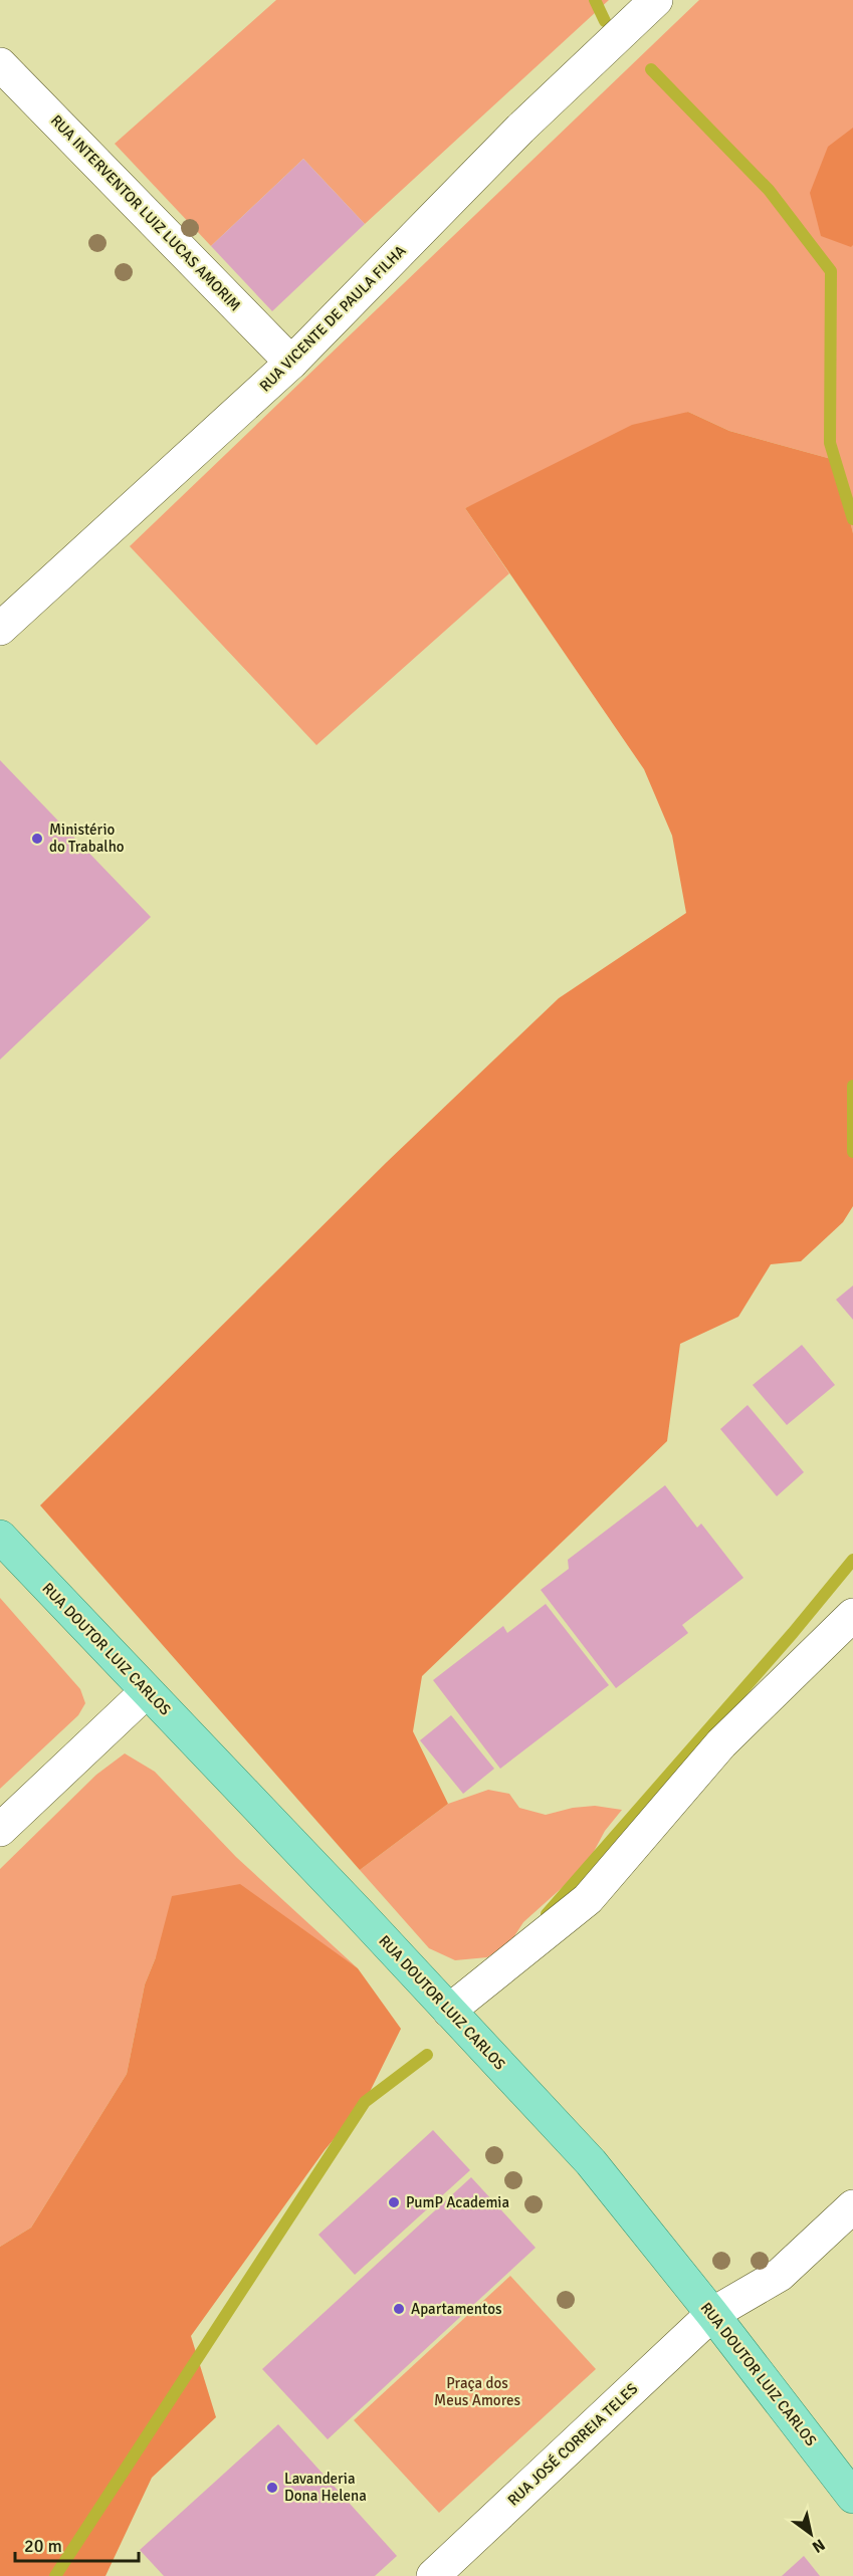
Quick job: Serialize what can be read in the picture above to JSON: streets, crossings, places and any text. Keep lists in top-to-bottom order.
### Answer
{
  "streets": {
    "main road": ["RUA DOUTOR LUIZ CARLOS"],
    "street": ["RUA INTERVENTOR LUIZ LUCAS AMORIM", "RUA VICENTE DE PAULA FILHA", "RUA JOSÉ CORREIA TELES"]
  },
  "crossings": [
    ["RUA INTERVENTOR LUIZ LUCAS AMORIM", "RUA VICENTE DE PAULA FILHA"],
    ["RUA DOUTOR LUIZ CARLOS", "RUA JOSÉ CORREIA TELES"]
  ],
  "parks": ["Praça dos Meus Amores"],
  "places": [
    "Ministério do Trabalho",
    "PumP Academia",
    "Apartamentos",
    "Lavanderia Dona Helena"
  ],
  "scale_bar": "20 m",
  "north": "bottom right"
}
